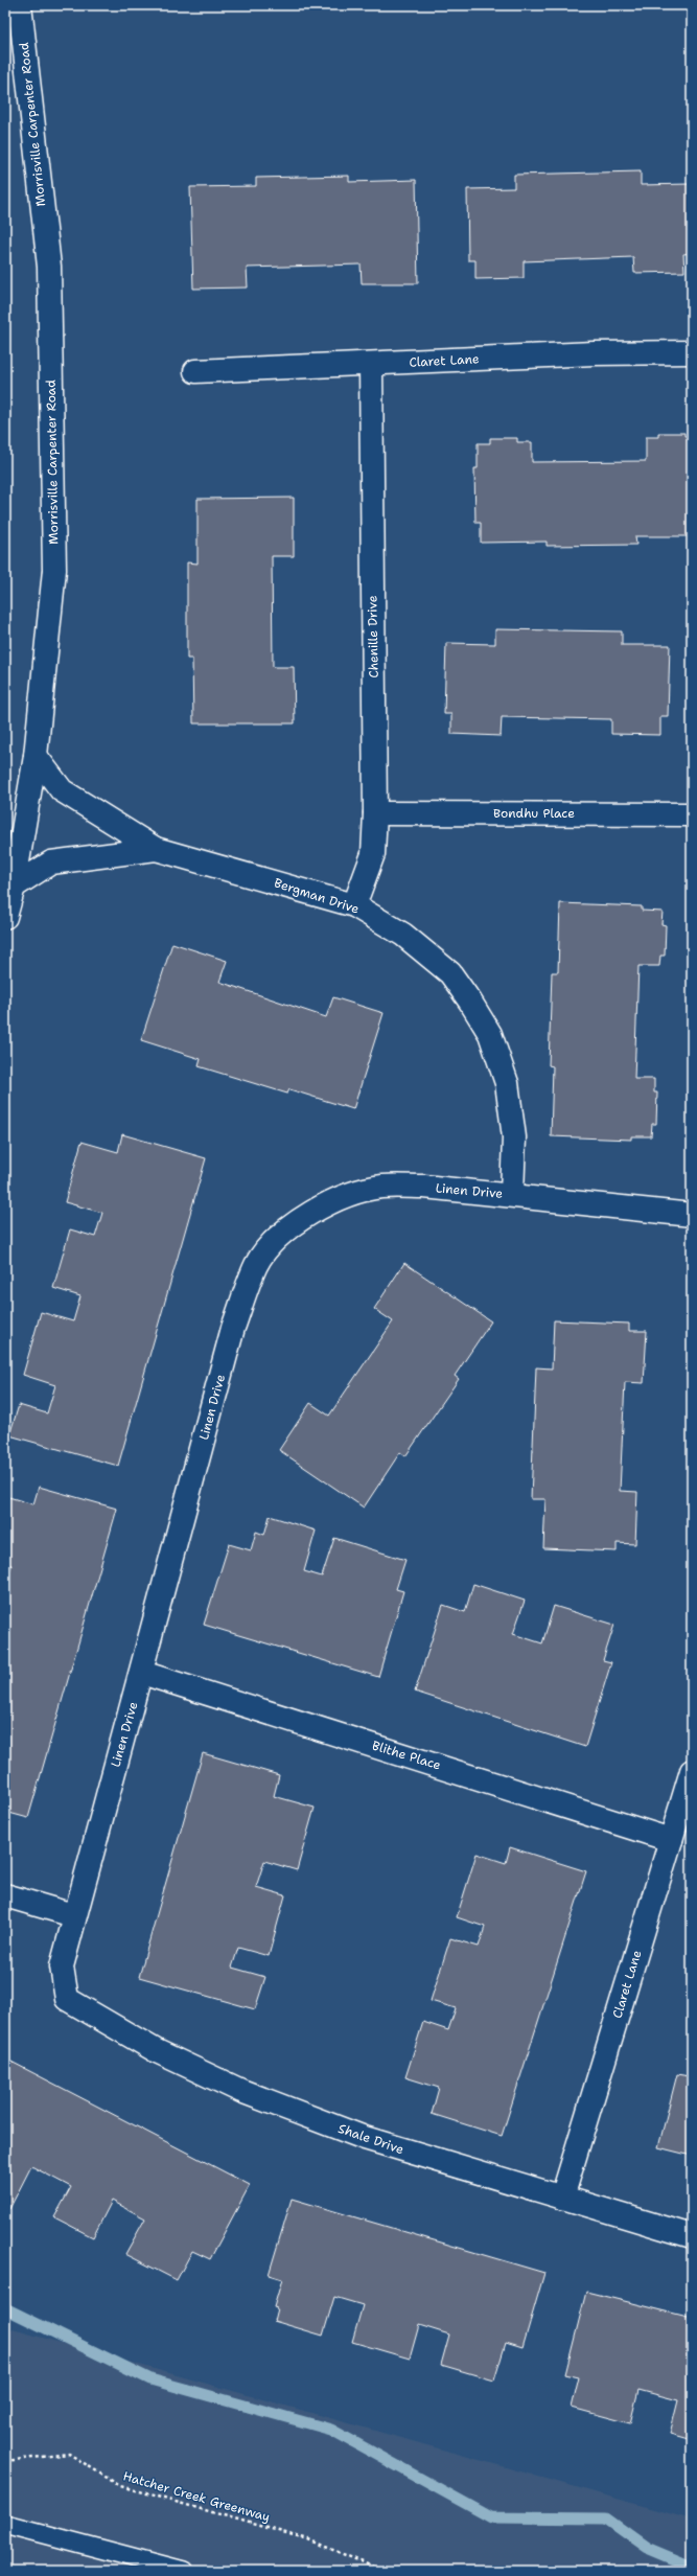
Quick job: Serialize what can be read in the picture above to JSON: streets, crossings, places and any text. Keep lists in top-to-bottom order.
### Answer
{
  "streets": {
    "street": [
      "Morrisville Carpenter Road",
      "Claret Lane",
      "Chenille Drive",
      "Bondhu Place",
      "Bergman Drive",
      "Linen Drive",
      "Blithe Place",
      "Shale Drive"
    ],
    "path": ["Hatcher Creek Greenway"]
  },
  "crossings": [
    ["Morrisville Carpenter Road", "Bergman Drive"],
    ["Claret Lane", "Chenille Drive"],
    ["Claret Lane", "Blithe Place"],
    ["Claret Lane", "Shale Drive"],
    ["Chenille Drive", "Bondhu Place"],
    ["Chenille Drive", "Bergman Drive"],
    ["Bergman Drive", "Linen Drive"],
    ["Linen Drive", "Blithe Place"],
    ["Linen Drive", "Shale Drive"]
  ]
}
